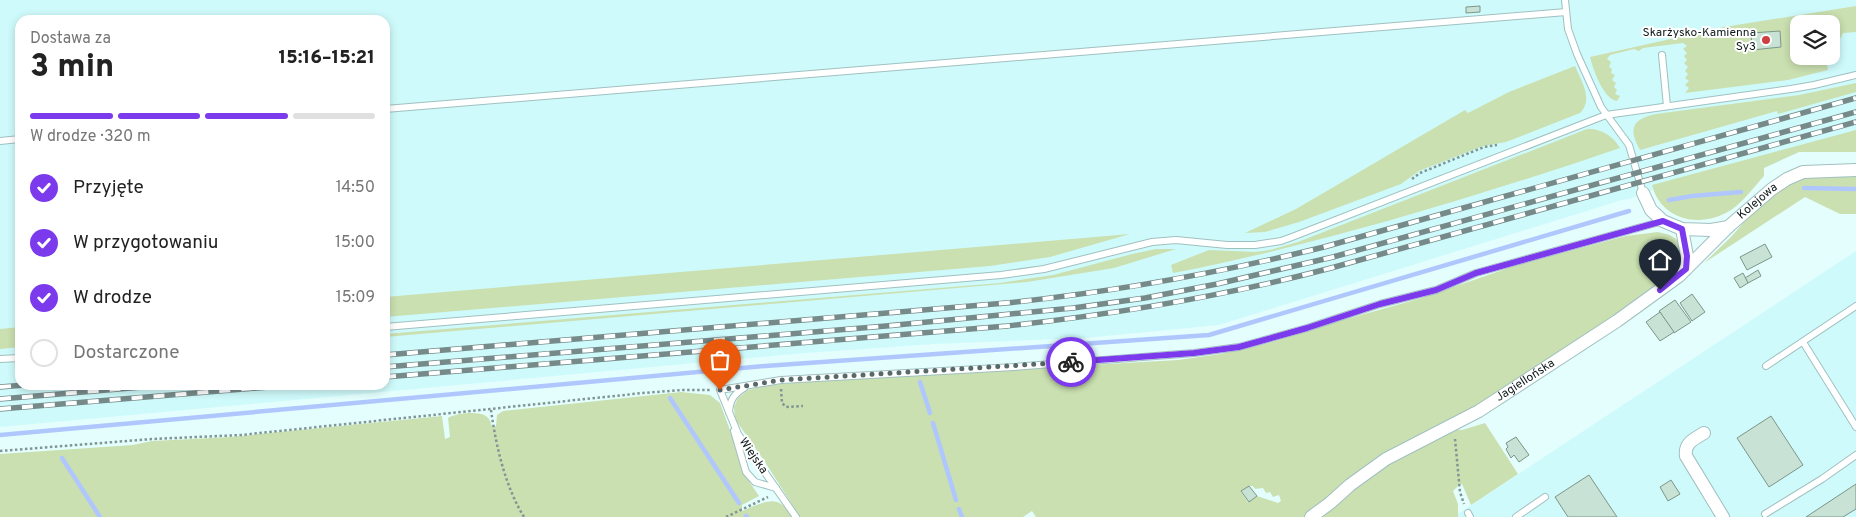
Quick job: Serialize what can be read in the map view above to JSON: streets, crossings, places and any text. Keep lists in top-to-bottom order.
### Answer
{
  "streets": {
    "street": ["Kolejowa", "Jagiellońska"],
    "lane": ["Wiejska"]
  },
  "crossings": [
    ["Kolejowa", "Jagiellońska"]
  ],
  "places": ["Skarżysko-Kamienna Sy3"],
  "page": {
    "heading": ["3 min", "Dostawa za", "15:16–15:21"],
    "bar": "W drodze · 320 m",
    "list": [
      ["Przyjęte", "14:50"],
      ["W przygotowaniu", "15:00"],
      ["W drodze", "15:09"],
      "Dostarczone"
    ]
  }
}
